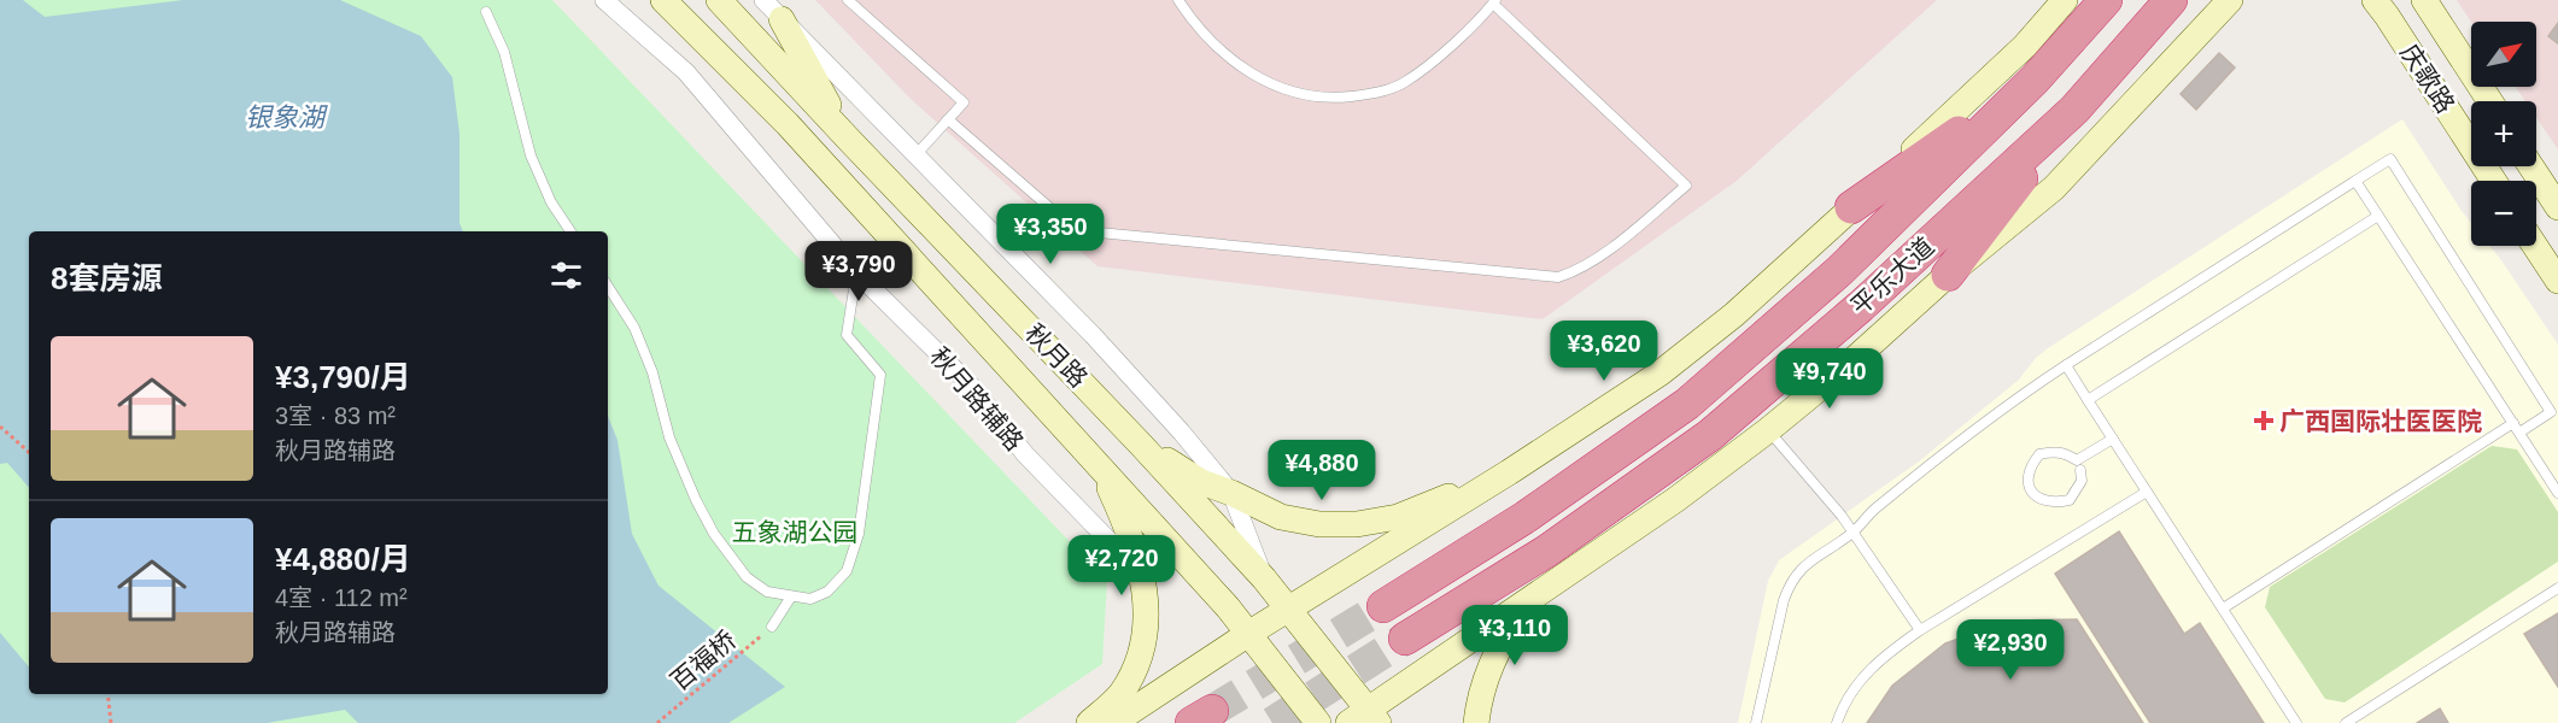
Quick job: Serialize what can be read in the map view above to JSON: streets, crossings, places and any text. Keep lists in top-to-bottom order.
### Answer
{
  "streets": {
    "highway": ["平乐大道"],
    "main road": ["庆歌路", "秋月路"],
    "street": ["秋月路辅路"],
    "path": ["百福桥"]
  },
  "water": ["银象湖"],
  "parks": ["五象湖公园"],
  "places": {
    "health": ["广西国际壮医医院"]
  },
  "north": "top right",
  "page": {
    "map_buttons": ["+", "−"],
    "price": [
      "¥3,350",
      "¥3,790",
      "¥3,620",
      "¥9,740",
      "¥4,880",
      "¥2,720",
      "¥3,110",
      "¥2,930"
    ],
    "heading": "8套房源",
    "list": [
      {
        "name": "¥3,790/月",
        "note": "3室 · 83 m² · 秋月路辅路"
      },
      {
        "name": "¥4,880/月",
        "note": "4室 · 112 m² · 秋月路辅路"
      }
    ]
  }
}
